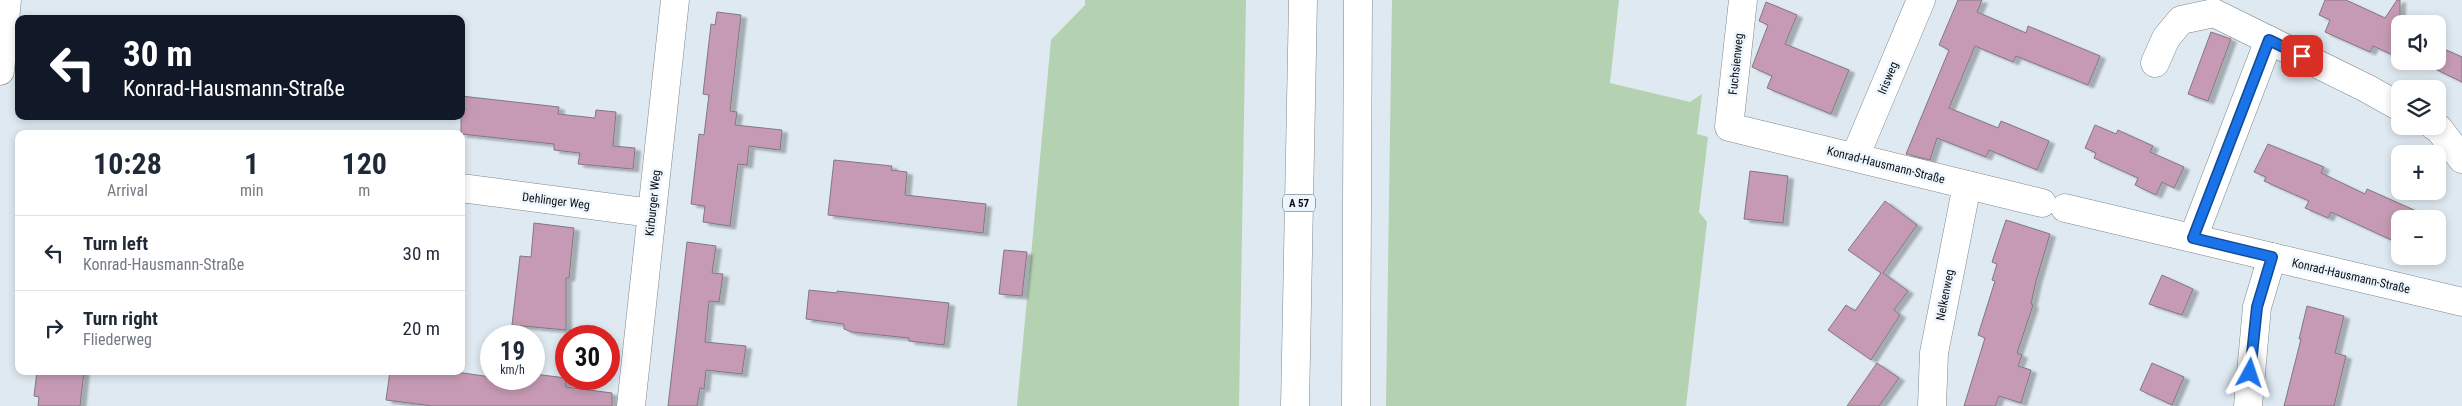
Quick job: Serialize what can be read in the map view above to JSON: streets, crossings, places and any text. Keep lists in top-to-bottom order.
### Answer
{
  "streets": {
    "main road": [
      "Fuchsienweg",
      "Irisweg",
      "Konrad-Hausmann-Straße",
      "Dehlinger Weg",
      "Kirburger Weg",
      "A 57",
      "Nelkenweg"
    ]
  },
  "crossings": [
    ["Fuchsienweg", "Konrad-Hausmann-Straße"],
    ["Irisweg", "Konrad-Hausmann-Straße"],
    ["Konrad-Hausmann-Straße", "Nelkenweg"],
    ["Dehlinger Weg", "Kirburger Weg"]
  ],
  "page": {
    "map_buttons": ["+", "−"],
    "turn": ["30 m", "Konrad-Hausmann-Straße"],
    "eta": [
      "10:28",
      "Arrival",
      "1",
      "min",
      "120",
      "m"
    ],
    "list": [
      {
        "name": "Turn left",
        "note": "Konrad-Hausmann-Straße",
        "value": "30 m"
      },
      {
        "name": "Turn right",
        "note": "Fliederweg",
        "value": "20 m"
      }
    ],
    "speed": "19 km/h",
    "limit": "30"
  }
}
